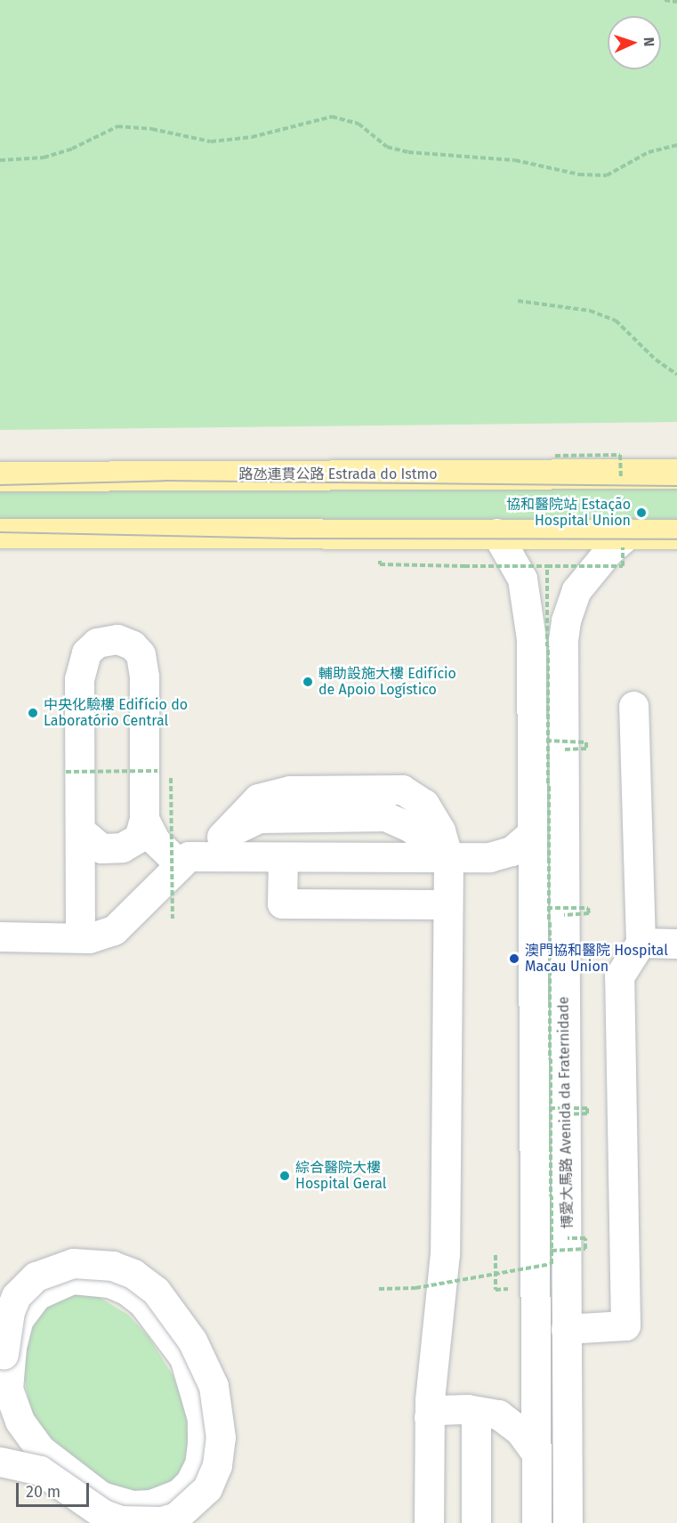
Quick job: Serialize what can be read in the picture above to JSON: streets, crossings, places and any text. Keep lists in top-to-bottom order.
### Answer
{
  "streets": {
    "main road": ["路氹連貫公路 Estrada do Istmo"],
    "street": ["博愛大馬路 Avenida da Fraternidade"]
  },
  "places": [
    "協和醫院站 Estação Hospital Union",
    "輔助設施大樓 Edifício de Apoio Logístico",
    "中央化驗樓 Edifício do Laboratório Central",
    "澳門協和醫院 Hospital Macau Union",
    "綜合醫院大樓 Hospital Geral"
  ],
  "scale_bar": "20 m",
  "north": "right"
}
